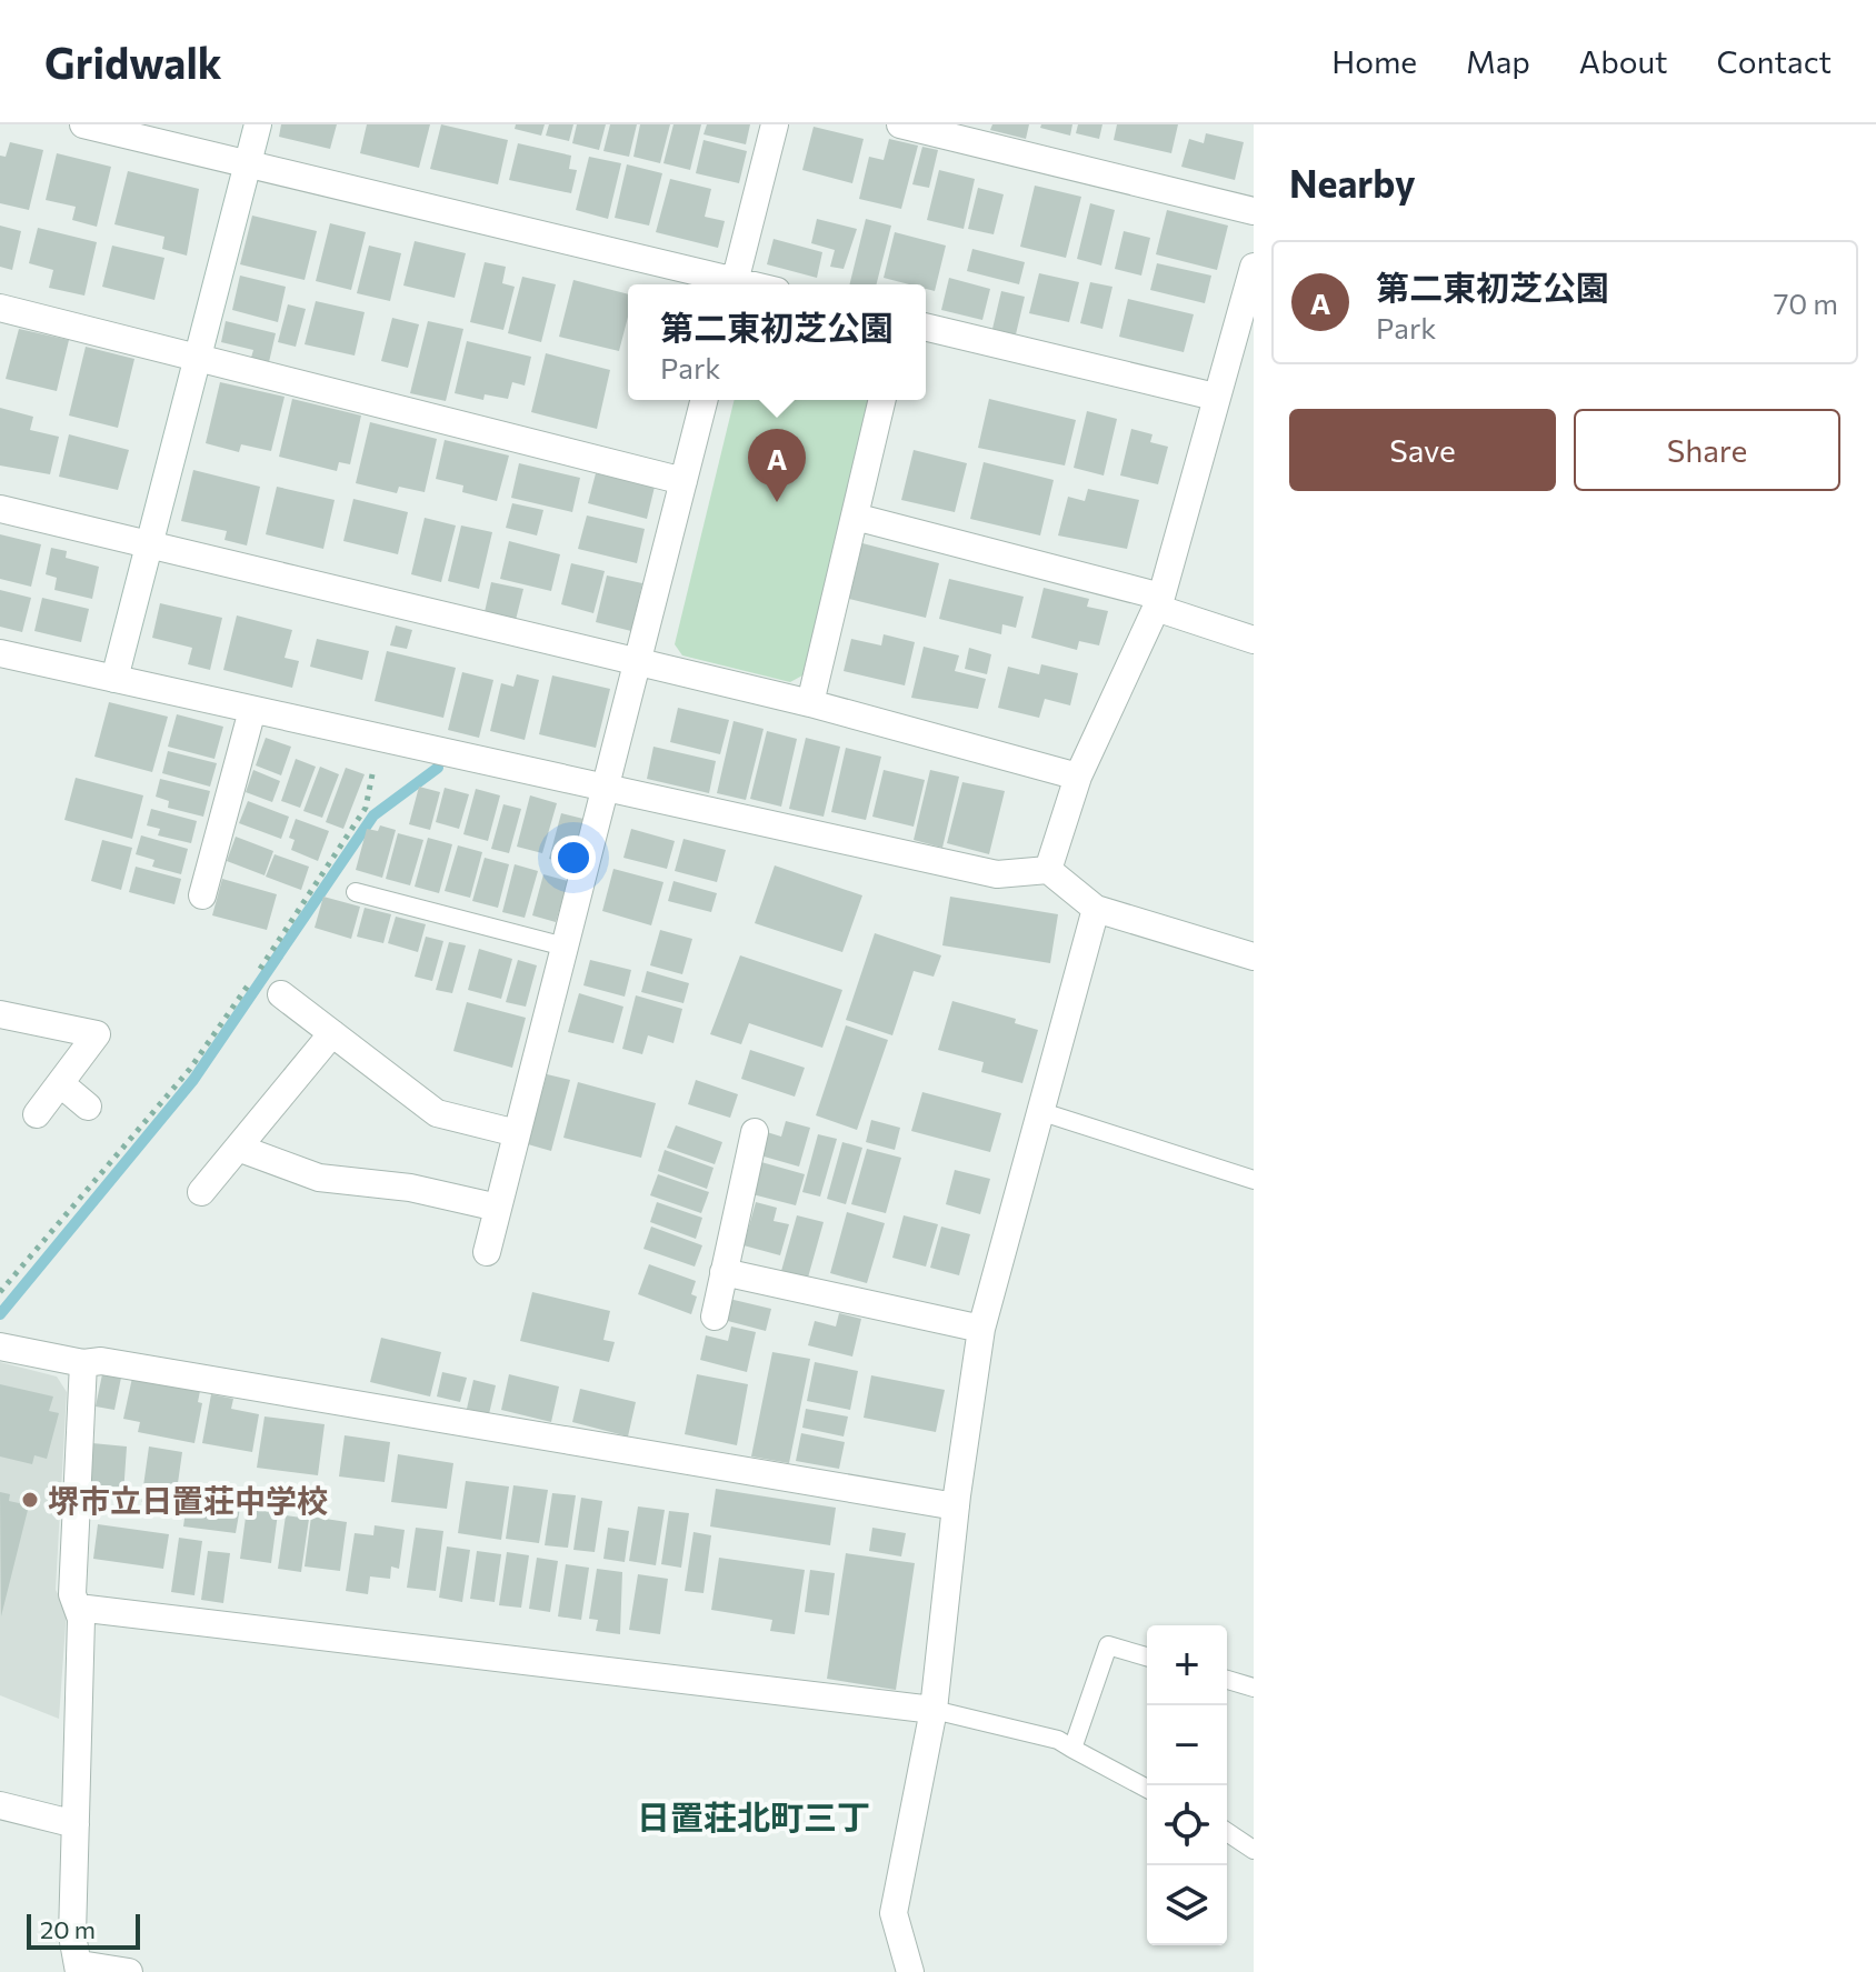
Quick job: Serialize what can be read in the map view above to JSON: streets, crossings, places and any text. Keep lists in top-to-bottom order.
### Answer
{
  "districts": ["日置荘北町三丁"],
  "places": ["堺市立日置荘中学校"],
  "scale_bar": "20 m",
  "page": {
    "header": "Gridwalk",
    "nav": [
      "Home",
      "Map",
      "About",
      "Contact"
    ],
    "heading": "Nearby",
    "list": [
      {
        "mark": "A",
        "name": "第二東初芝公園",
        "note": "Park",
        "value": "70 m"
      }
    ],
    "popup": ["第二東初芝公園", "Park"],
    "buttons": ["Save", "Share"],
    "pins": "A",
    "map_buttons": ["+", "−"],
    "scale": "20 m"
  }
}
